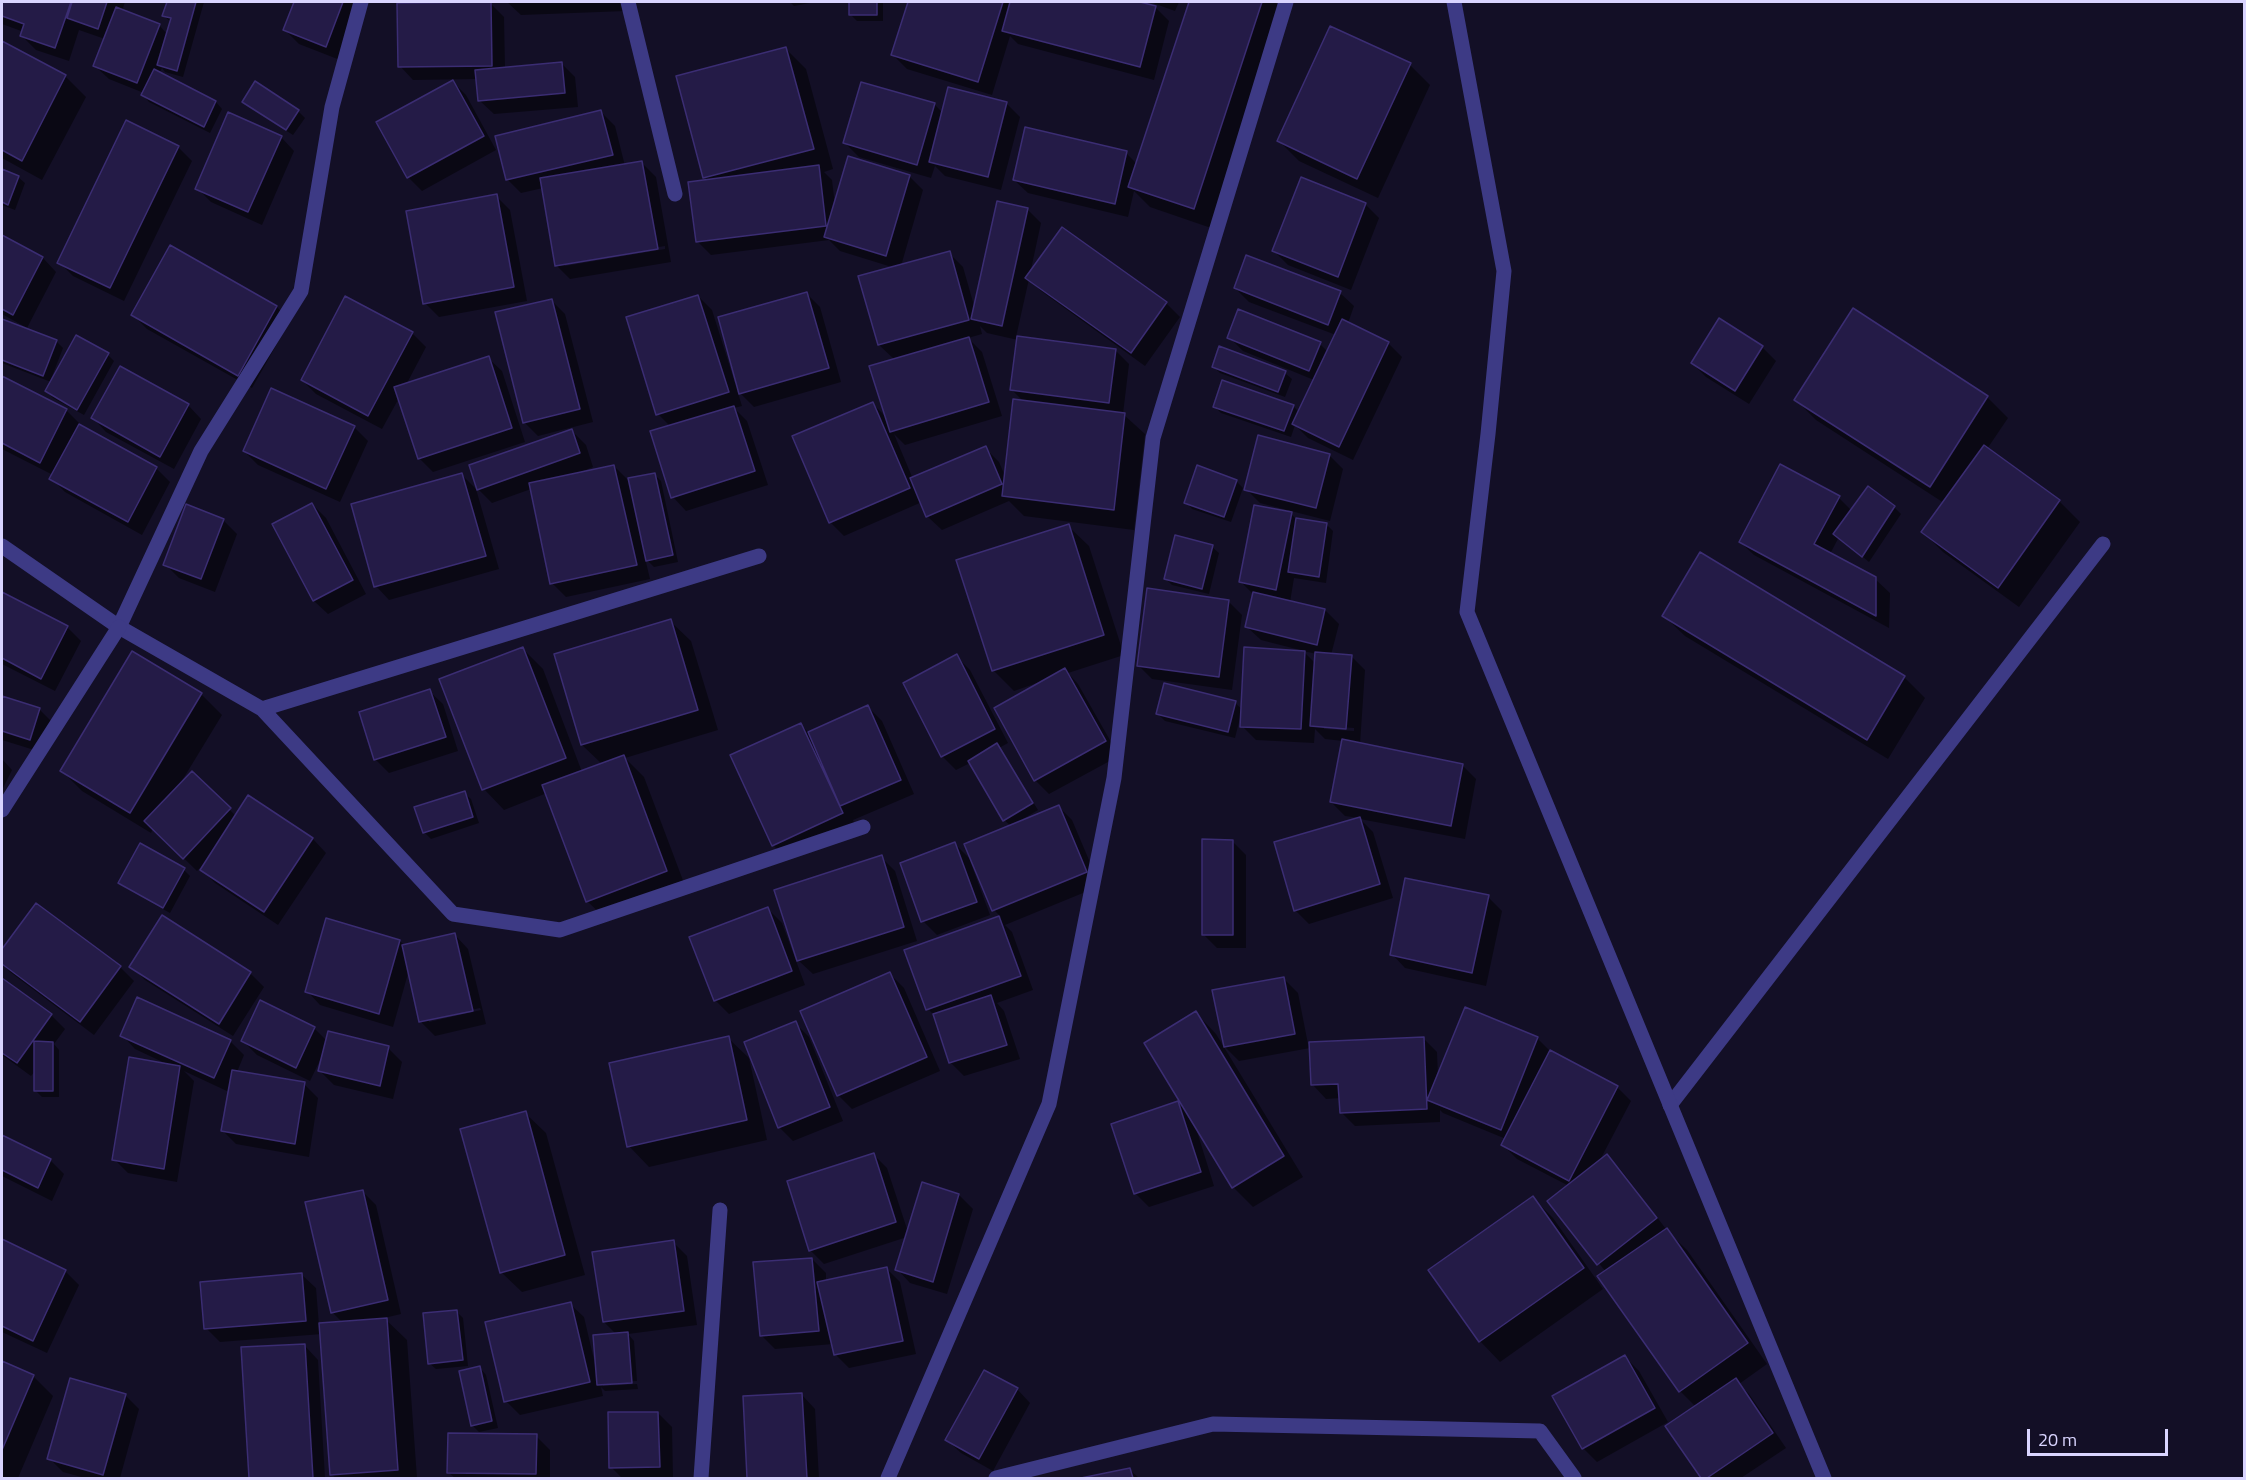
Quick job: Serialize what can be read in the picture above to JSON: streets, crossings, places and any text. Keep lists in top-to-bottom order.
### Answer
{
  "scale_bar": "20 m"
}
